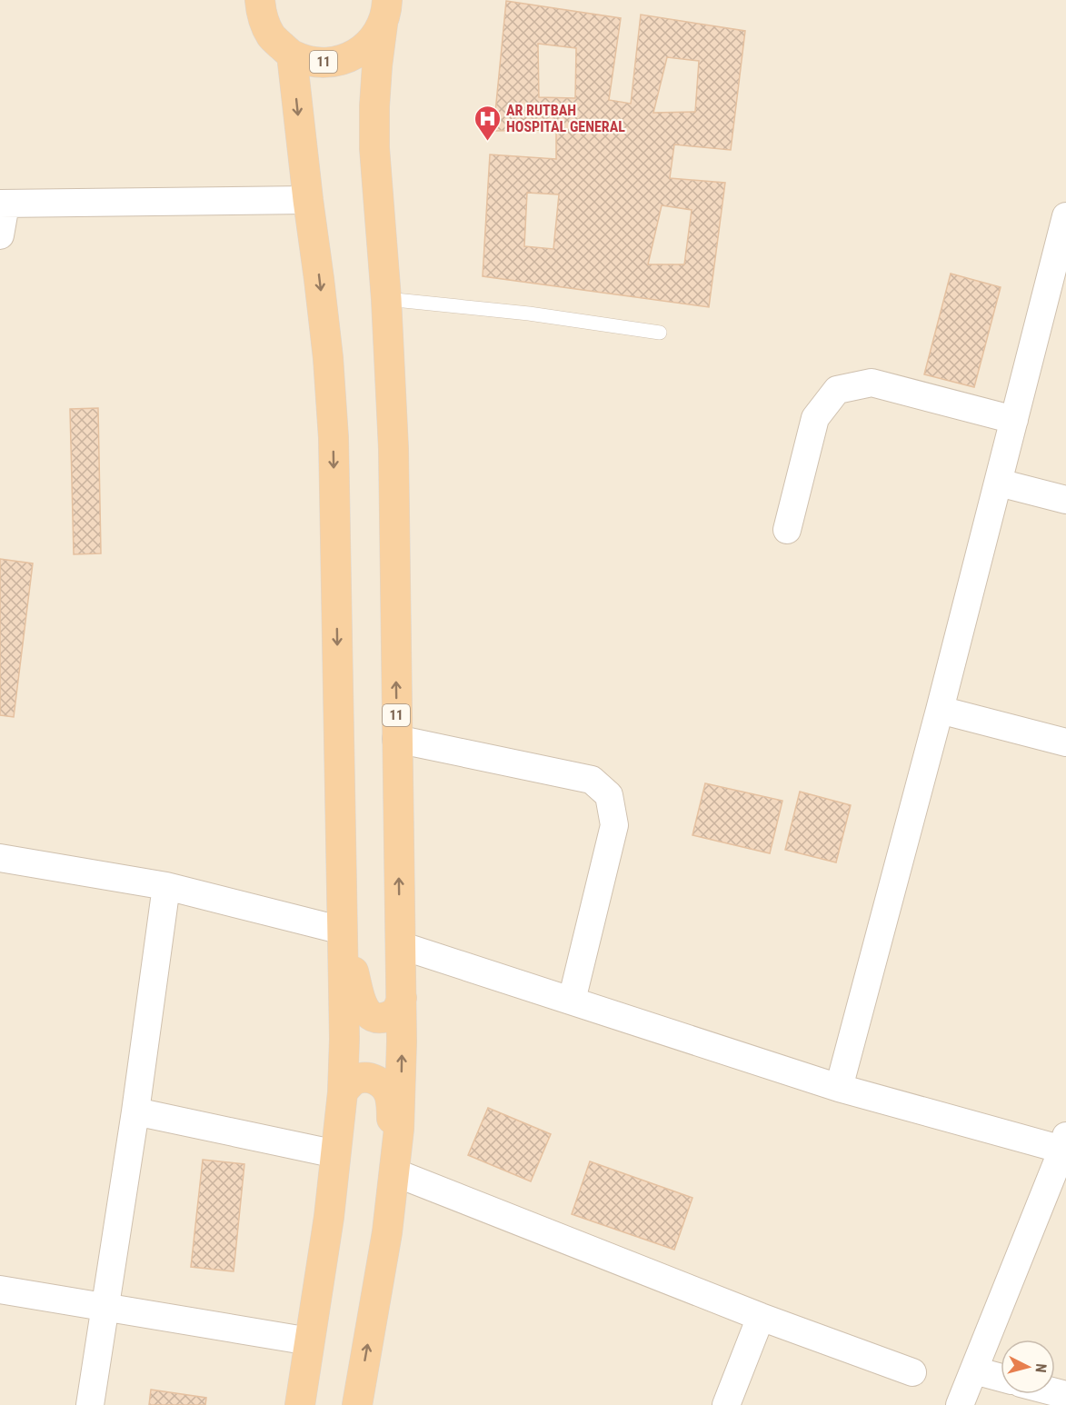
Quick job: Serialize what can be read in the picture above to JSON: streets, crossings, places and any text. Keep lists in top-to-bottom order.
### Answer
{
  "streets": {
    "highway": ["11"]
  },
  "places": {
    "hospital": ["AR RUTBAH HOSPITAL GENERAL"]
  },
  "north": "right"
}
